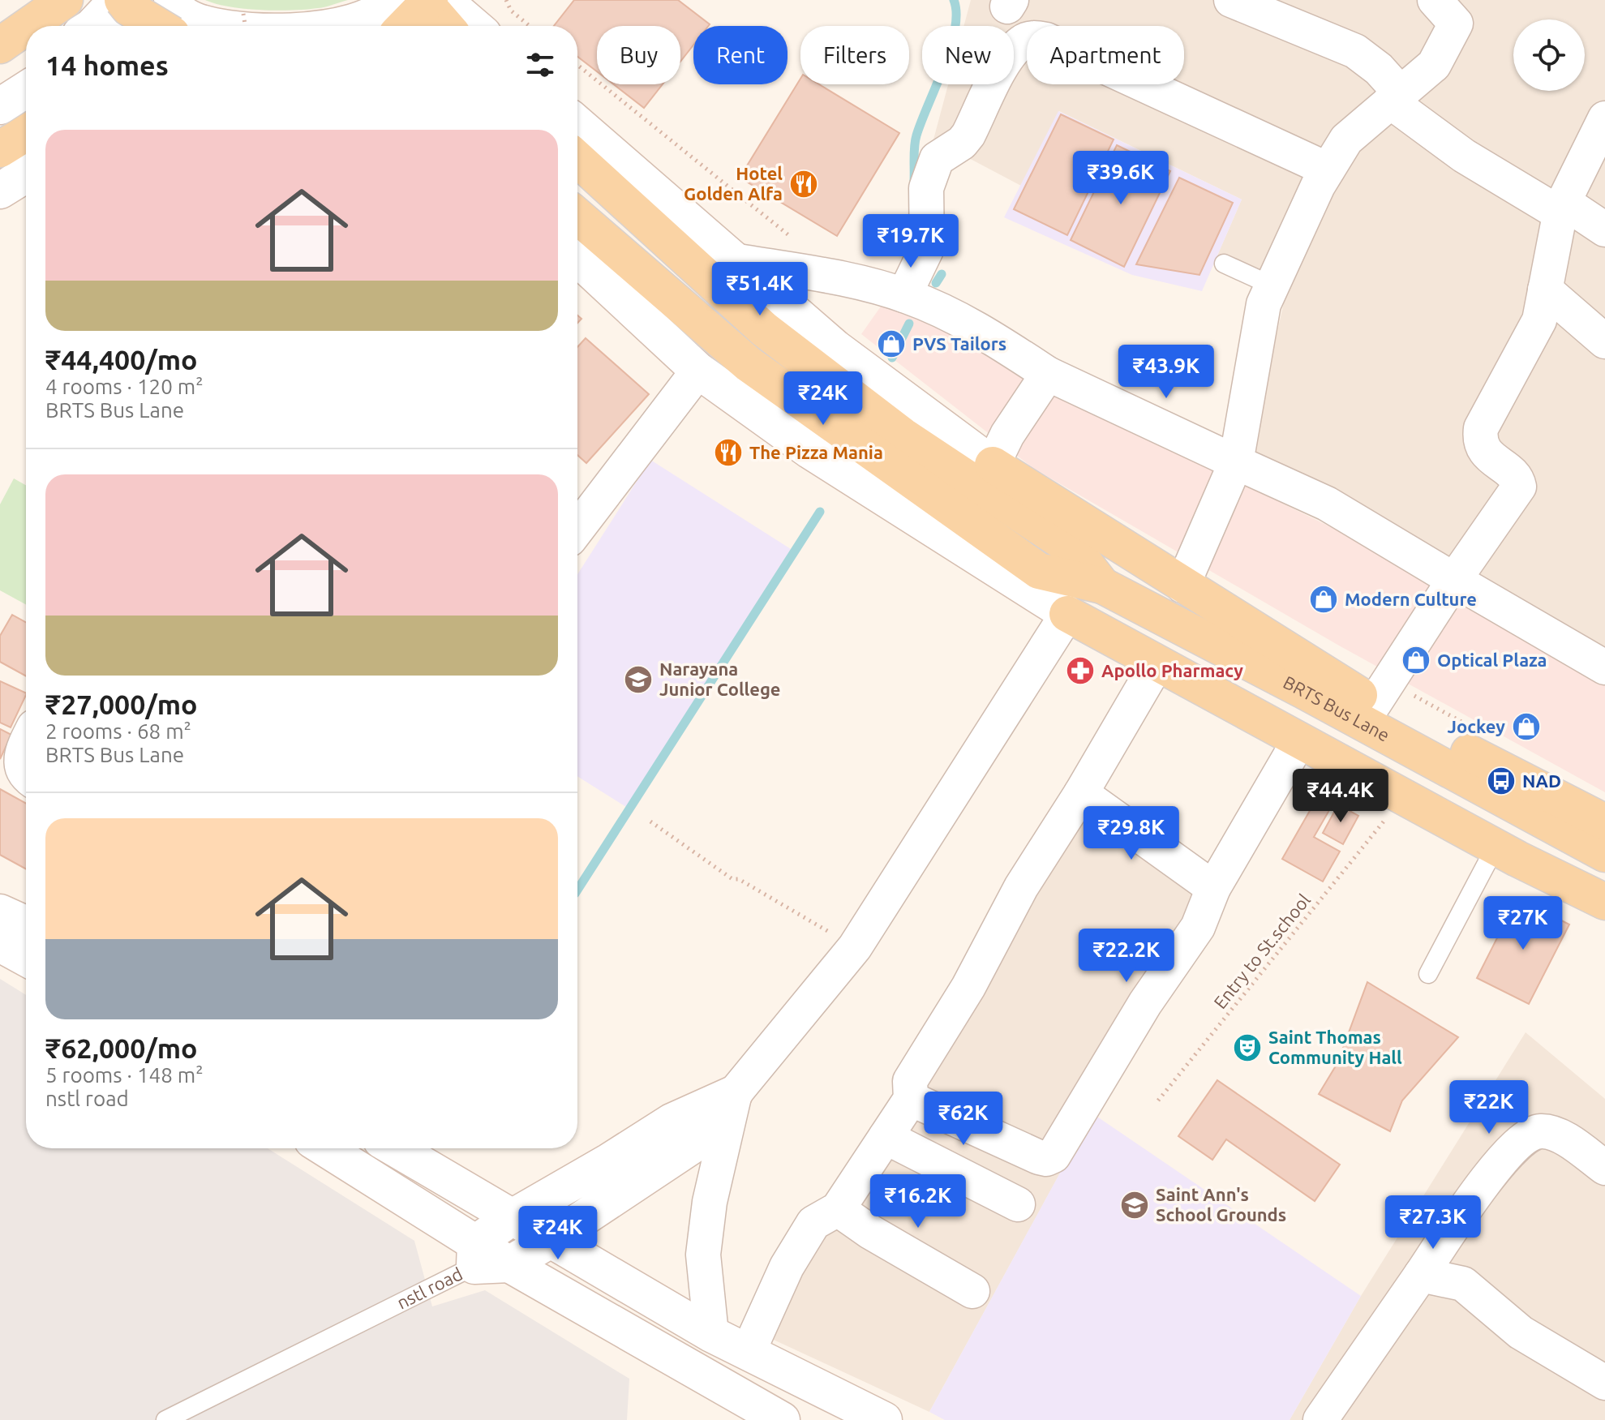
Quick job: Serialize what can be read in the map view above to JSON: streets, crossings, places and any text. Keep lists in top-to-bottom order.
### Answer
{
  "streets": {
    "main road": ["BRTS Bus Lane"],
    "street": ["nstl road"],
    "path": ["Entry to St.school"]
  },
  "places": {
    "restaurant": ["Hotel Golden Alfa", "The Pizza Mania"],
    "shop": [
      "PVS Tailors",
      "Modern Culture",
      "Optical Plaza",
      "Jockey"
    ],
    "pharmacy": ["Apollo Pharmacy"],
    "school or university": ["Narayana Junior College", "Saint Ann's School Grounds"],
    "bus stop": ["NAD"],
    "theatre": ["Saint Thomas Community Hall"]
  },
  "page": {
    "chip": [
      "Buy",
      "Rent",
      "Filters",
      "New",
      "Apartment"
    ],
    "heading": "14 homes",
    "list": [
      {
        "name": "₹44,400/mo",
        "note": "4 rooms · 120 m² · BRTS Bus Lane"
      },
      {
        "name": "₹27,000/mo",
        "note": "2 rooms · 68 m² · BRTS Bus Lane"
      },
      {
        "name": "₹62,000/mo",
        "note": "5 rooms · 148 m² · nstl road"
      }
    ],
    "price": [
      "₹39.6K",
      "₹19.7K",
      "₹51.4K",
      "₹43.9K",
      "₹24K",
      "₹44.4K",
      "₹29.8K",
      "₹27K",
      "₹22.2K",
      "₹22K",
      "₹62K",
      "₹16.2K",
      "₹27.3K",
      "₹24K"
    ]
  }
}
